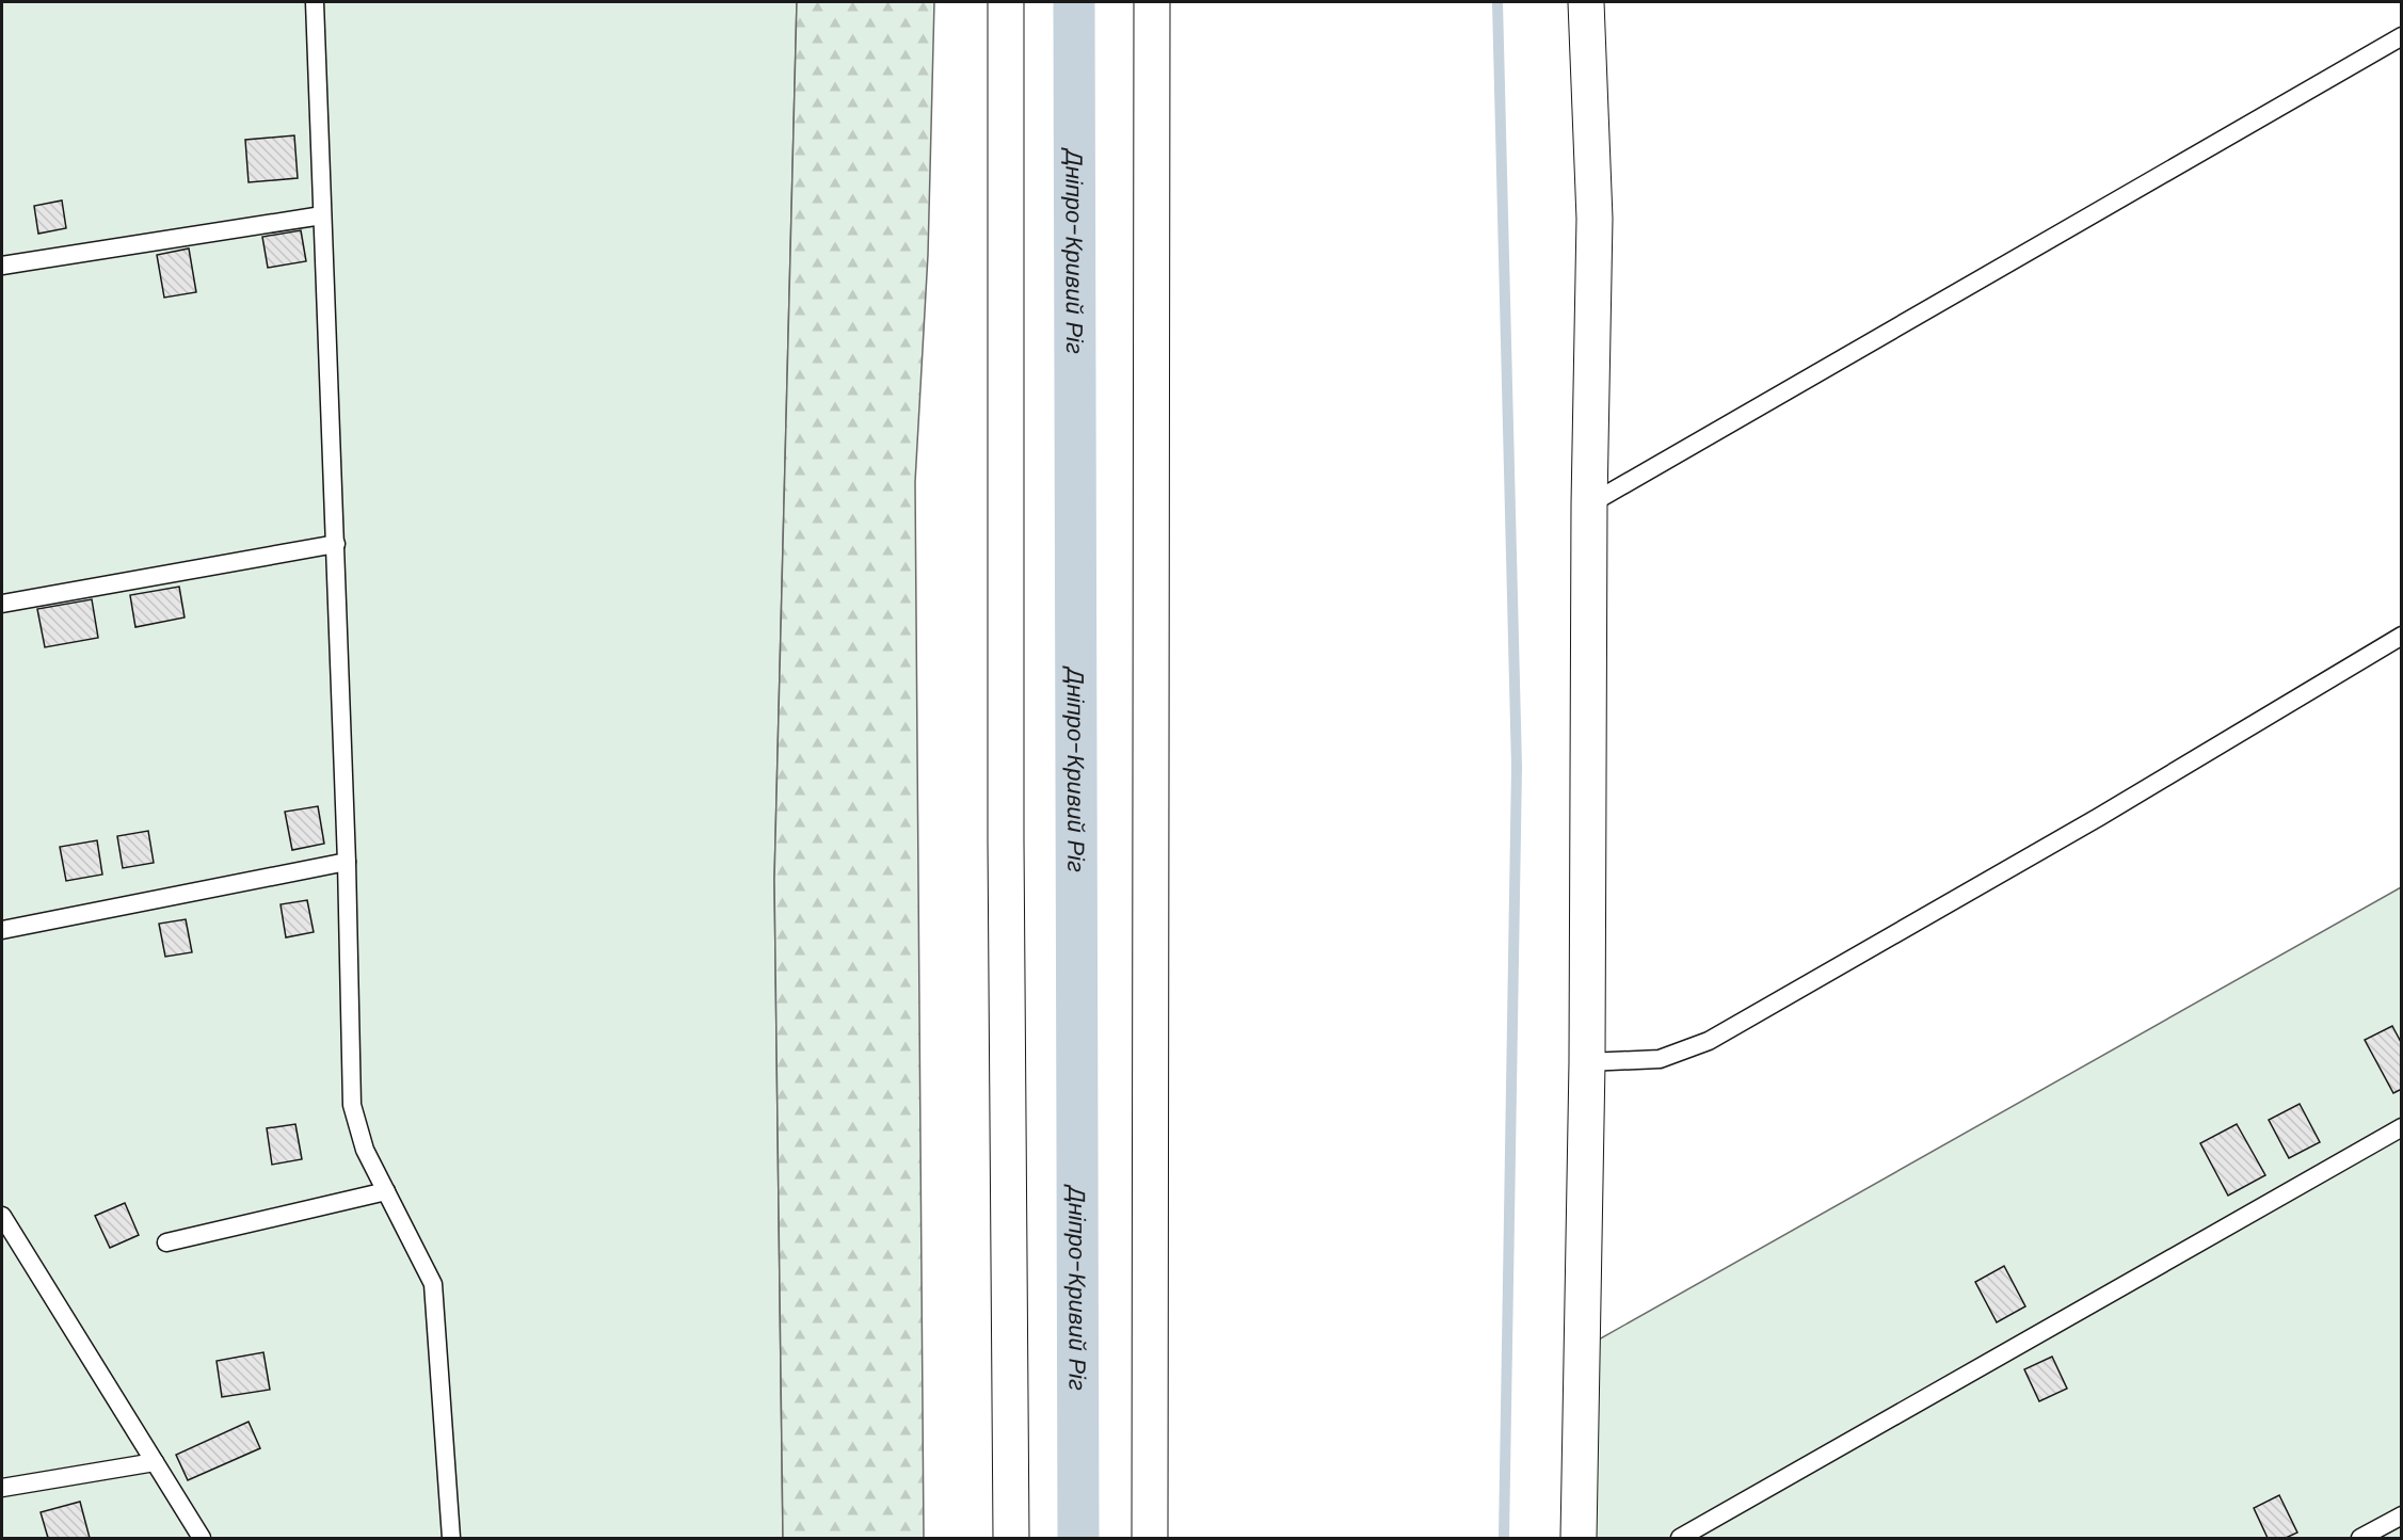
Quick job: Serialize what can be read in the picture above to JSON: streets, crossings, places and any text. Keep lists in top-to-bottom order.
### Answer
{
  "water": ["Дніпро-Кривий Ріг"]
}
